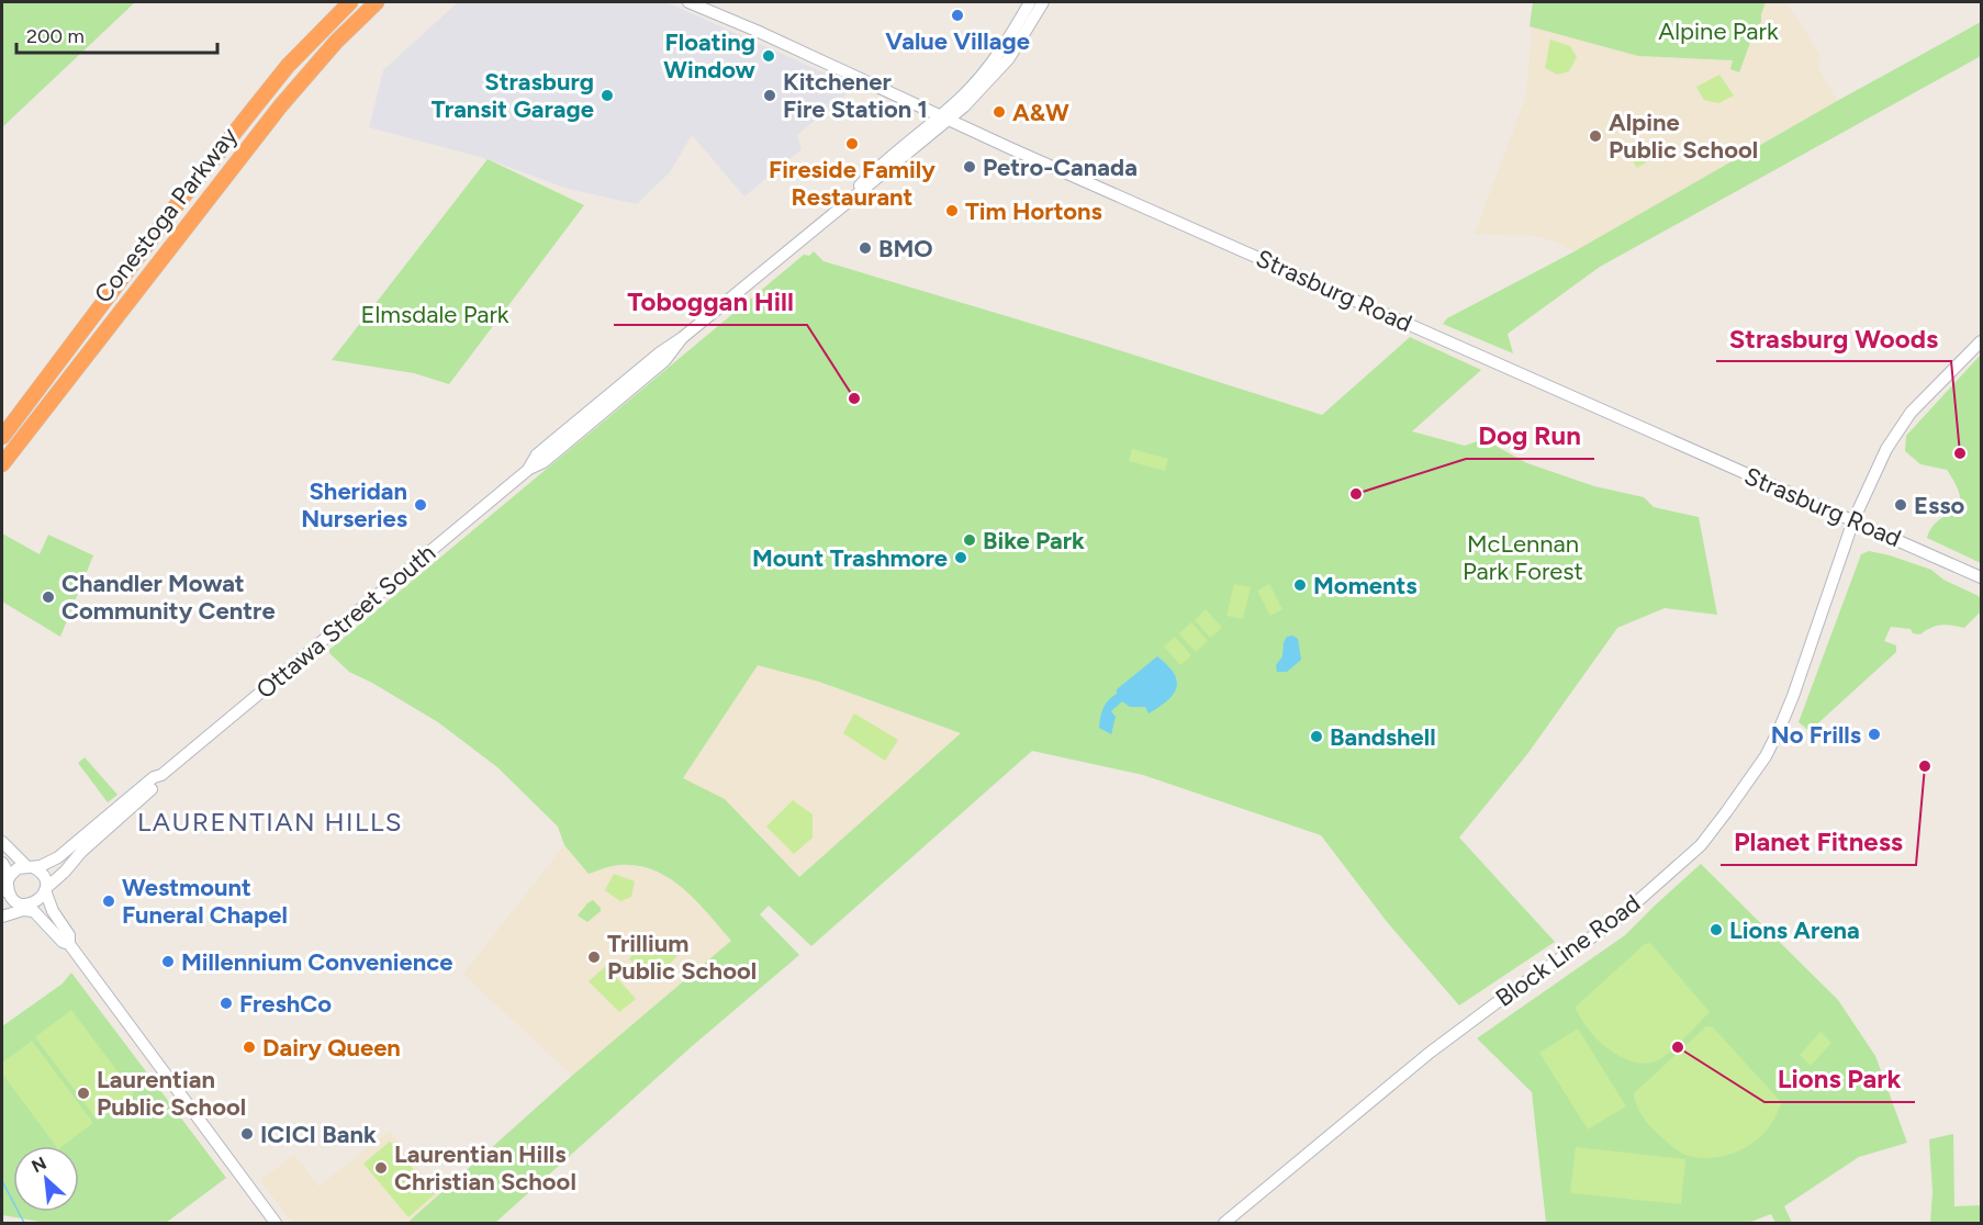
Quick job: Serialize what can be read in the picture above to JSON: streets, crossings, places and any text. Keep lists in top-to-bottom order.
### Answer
{
  "streets": {
    "highway": ["Conestoga Parkway"],
    "street": ["Strasburg Road", "Ottawa Street South", "Block Line Road"]
  },
  "crossings": [
    ["Strasburg Road", "Ottawa Street South"],
    ["Strasburg Road", "Block Line Road"]
  ],
  "districts": ["LAURENTIAN HILLS"],
  "parks": ["Alpine Park", "Elmsdale Park", "McLennan Park Forest"],
  "places": [
    "Value Village",
    "Floating Window",
    "Strasburg Transit Garage",
    "Kitchener Fire Station 1",
    "A&W",
    "Alpine Public School",
    "Fireside Family Restaurant",
    "Petro-Canada",
    "Tim Hortons",
    "BMO",
    "Toboggan Hill",
    "Strasburg Woods",
    "Dog Run",
    "Sheridan Nurseries",
    "Esso",
    "Bike Park",
    "Mount Trashmore",
    "Moments",
    "Chandler Mowat Community Centre",
    "No Frills",
    "Bandshell",
    "Planet Fitness",
    "Westmount Funeral Chapel",
    "Lions Arena",
    "Trillium Public School",
    "Millennium Convenience",
    "FreshCo",
    "Dairy Queen",
    "Lions Park",
    "Laurentian Public School",
    "ICICI Bank",
    "Laurentian Hills Christian School"
  ],
  "scale_bar": "200 m",
  "north": "top left"
}
